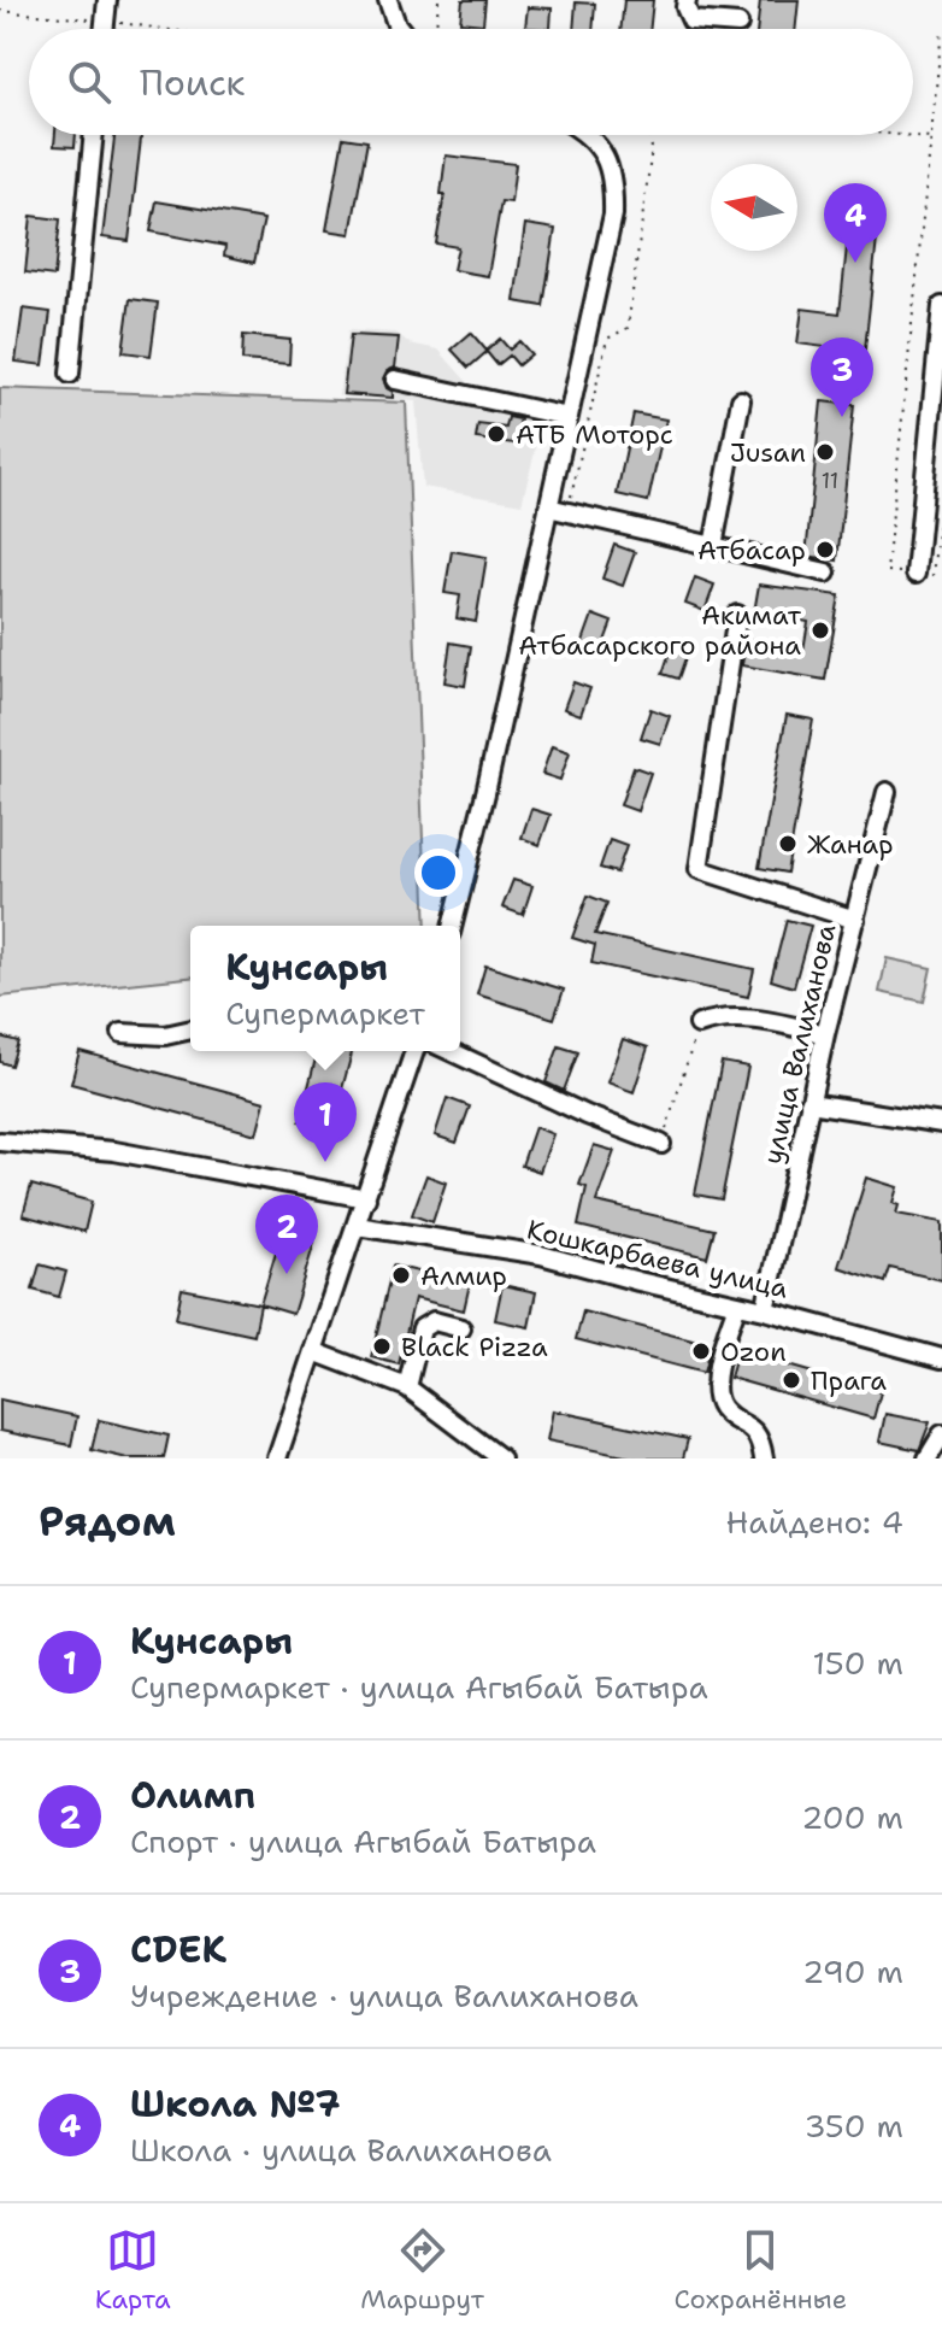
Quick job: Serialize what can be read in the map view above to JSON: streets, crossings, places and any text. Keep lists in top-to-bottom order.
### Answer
{
  "streets": {
    "street": ["улица Валиханова", "Кошкарбаева улица"]
  },
  "crossings": [
    ["улица Валиханова", "Кошкарбаева улица"]
  ],
  "places": [
    "АТБ Моторс",
    "Jusan",
    "Атбасар",
    "Акимат Атбасарского района",
    "Жанар",
    "Алмир",
    "Black Pizza",
    "Ozon",
    "Прага"
  ],
  "house_numbers": ["11"],
  "north": "left",
  "page": {
    "search": "Поиск",
    "pins": [
      "4",
      "3",
      "1",
      "2"
    ],
    "popup": ["Кунсары", "Супермаркет"],
    "heading": ["Рядом", "Найдено: 4"],
    "list": [
      {
        "mark": "1",
        "name": "Кунсары",
        "note": "Супермаркет · улица Агыбай Батыра",
        "value": "150 m"
      },
      {
        "mark": "2",
        "name": "Олимп",
        "note": "Спорт · улица Агыбай Батыра",
        "value": "200 m"
      },
      {
        "mark": "3",
        "name": "CDEK",
        "note": "Учреждение · улица Валиханова",
        "value": "290 m"
      },
      {
        "mark": "4",
        "name": "Школа №7",
        "note": "Школа · улица Валиханова",
        "value": "350 m"
      }
    ],
    "nav": ["Карта", "Маршрут", "Сохранённые"]
  }
}
